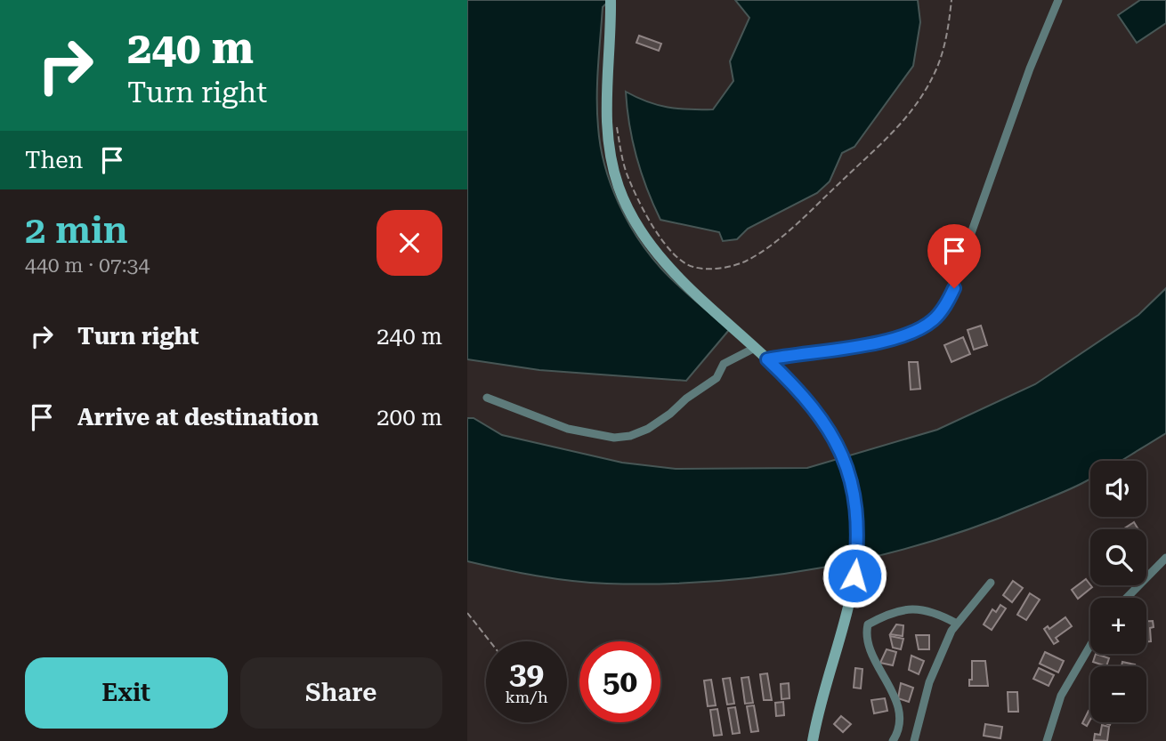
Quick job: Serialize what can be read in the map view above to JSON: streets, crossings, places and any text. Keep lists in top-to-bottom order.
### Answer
{
  "page": {
    "turn": ["240 m", "Turn right"],
    "then": "Then",
    "heading": ["2 min", "440 m · 07:34"],
    "list": [
      {
        "name": "Turn right",
        "value": "240 m"
      },
      {
        "name": "Arrive at destination",
        "value": "200 m"
      }
    ],
    "map_buttons": ["+", "−"],
    "speed": "39 km/h",
    "limit": "50",
    "buttons": ["Exit", "Share"]
  }
}
